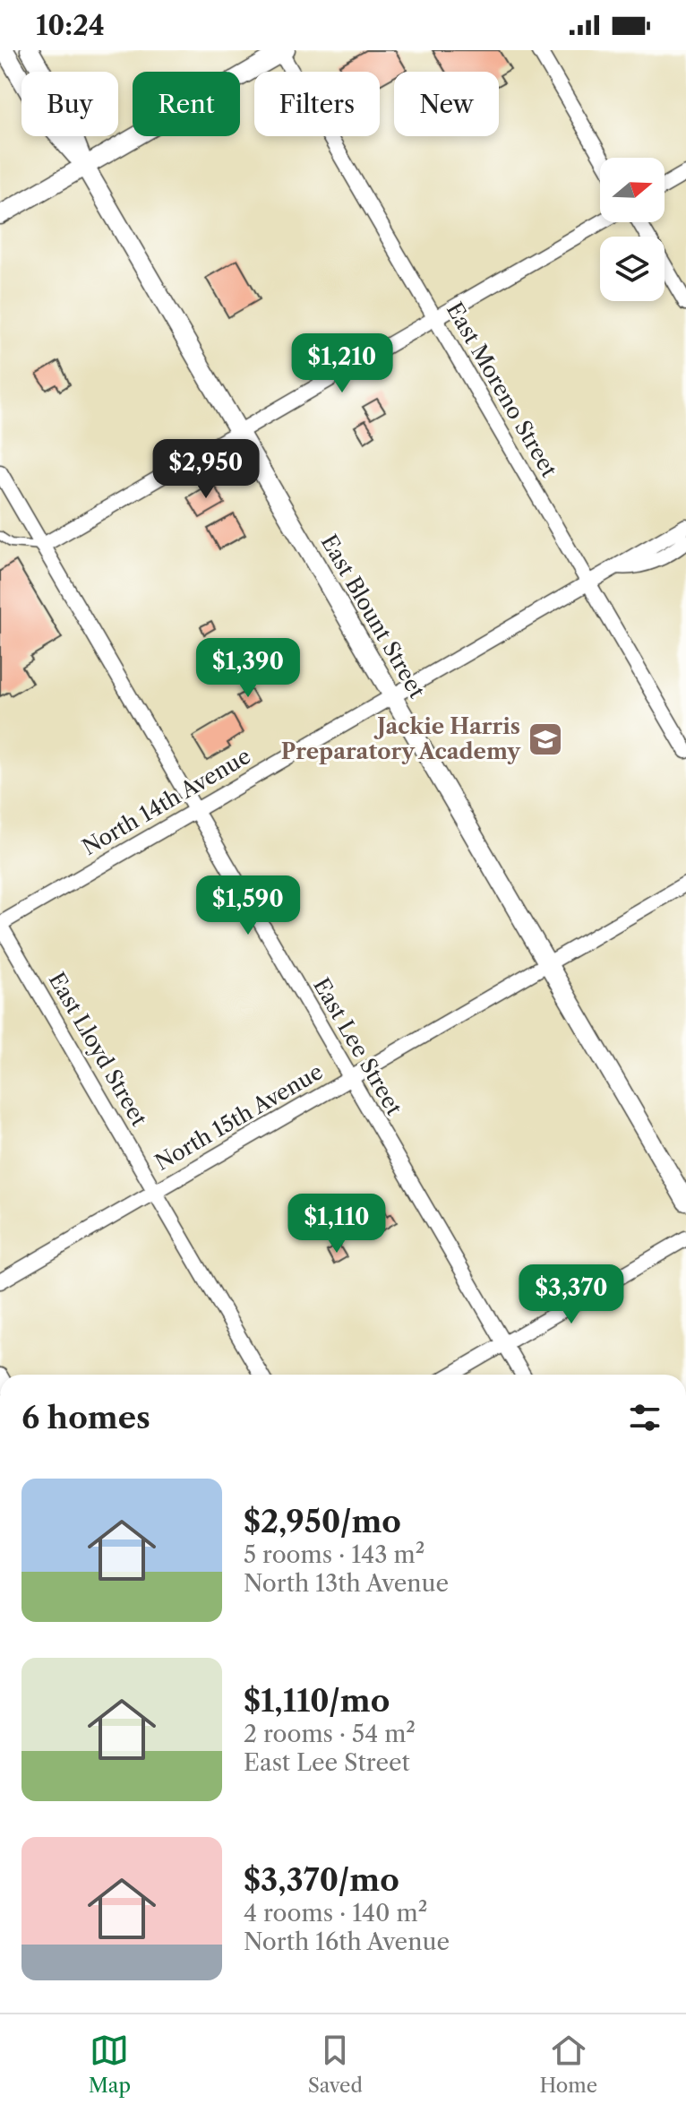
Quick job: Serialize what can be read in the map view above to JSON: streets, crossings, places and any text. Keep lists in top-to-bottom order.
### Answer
{
  "streets": {
    "street": [
      "East Moreno Street",
      "East Blount Street",
      "North 14th Avenue",
      "East Lee Street",
      "East Lloyd Street",
      "North 15th Avenue"
    ]
  },
  "crossings": [
    ["East Moreno Street", "North 14th Avenue"],
    ["East Blount Street", "North 14th Avenue"],
    ["East Blount Street", "North 15th Avenue"],
    ["North 14th Avenue", "East Lee Street"],
    ["North 14th Avenue", "East Lloyd Street"],
    ["East Lee Street", "North 15th Avenue"],
    ["East Lloyd Street", "North 15th Avenue"]
  ],
  "places": {
    "school or university": ["Jackie Harris Preparatory Academy"]
  },
  "north": "right",
  "page": {
    "status": "10:24",
    "chip": [
      "Buy",
      "Rent",
      "Filters",
      "New"
    ],
    "price": [
      "$1,210",
      "$2,950",
      "$1,390",
      "$1,590",
      "$1,110",
      "$3,370"
    ],
    "heading": "6 homes",
    "list": [
      {
        "name": "$2,950/mo",
        "note": "5 rooms · 143 m² · North 13th Avenue"
      },
      {
        "name": "$1,110/mo",
        "note": "2 rooms · 54 m² · East Lee Street"
      },
      {
        "name": "$3,370/mo",
        "note": "4 rooms · 140 m² · North 16th Avenue"
      }
    ],
    "tabs": ["Map", "Saved", "Home"]
  }
}
